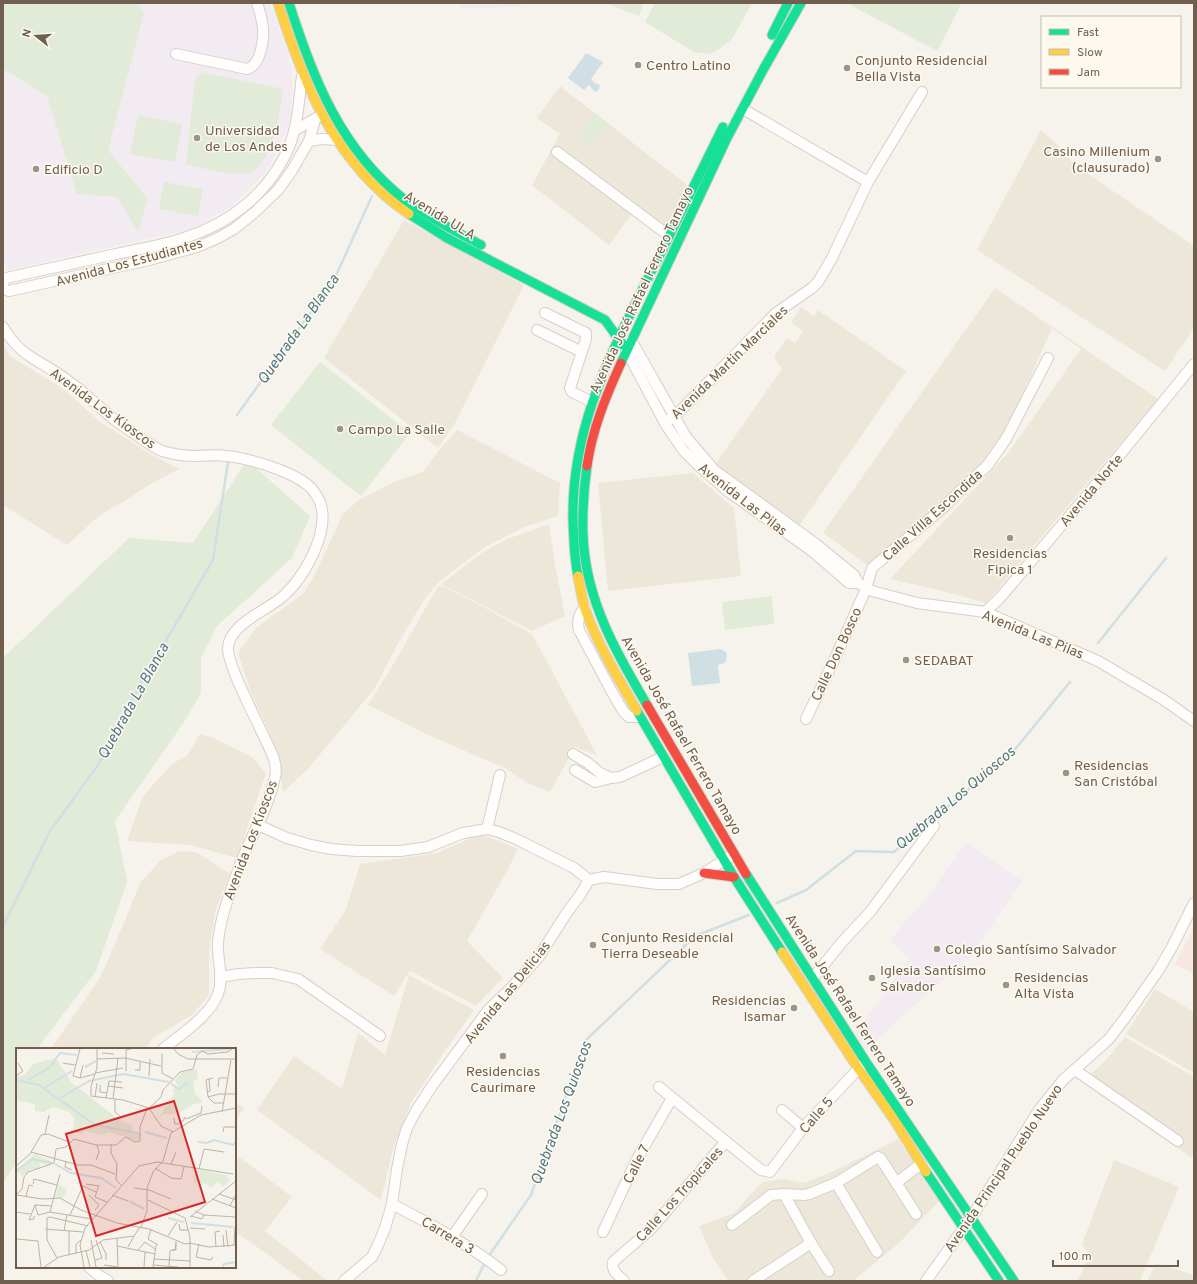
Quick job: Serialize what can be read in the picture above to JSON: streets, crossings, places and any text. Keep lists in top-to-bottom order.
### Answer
{
  "streets": {
    "street": [
      "Avenida ULA",
      "Avenida Los Estudiantes",
      "Avenida José Rafael Ferrero Tamayo",
      "Avenida Martin Marciales",
      "Avenida Los Kioscos",
      "Avenida Norte",
      "Avenida Las Pilas",
      "Calle Villa Escondida",
      "Calle Don Bosco",
      "Avenida Las Delicias",
      "Calle 5",
      "Calle 7",
      "Avenida Principal Pueblo Nuevo",
      "Calle Los Tropicales",
      "Carrera 3"
    ]
  },
  "crossings": [
    ["Avenida ULA", "Avenida Los Estudiantes"],
    ["Avenida ULA", "Avenida José Rafael Ferrero Tamayo"],
    ["Avenida ULA", "Avenida Las Pilas"],
    ["Avenida José Rafael Ferrero Tamayo", "Avenida Las Pilas"],
    ["Avenida José Rafael Ferrero Tamayo", "Calle 5"],
    ["Avenida José Rafael Ferrero Tamayo", "Avenida Principal Pueblo Nuevo"],
    ["Avenida Martin Marciales", "Avenida Las Pilas"],
    ["Avenida Norte", "Avenida Las Pilas"],
    ["Avenida Las Pilas", "Calle Villa Escondida"],
    ["Avenida Las Pilas", "Calle Don Bosco"],
    ["Calle Villa Escondida", "Calle Don Bosco"],
    ["Avenida Las Delicias", "Carrera 3"],
    ["Calle 5", "Calle Los Tropicales"]
  ],
  "water": ["Quebrada La Blanca", "Quebrada Los Quioscos"],
  "places": [
    "Centro Latino",
    "Conjunto Residencial Bella Vista",
    "Universidad de Los Andes",
    "Casino Millenium (clausurado)",
    "Edificio D",
    "Campo La Salle",
    "Residencias Fipica 1",
    "SEDABAT",
    "Residencias San Cristóbal",
    "Conjunto Residencial Tierra Deseable",
    "Colegio Santísimo Salvador",
    "Iglesia Santísimo Salvador",
    "Residencias Alta Vista",
    "Residencias Isamar",
    "Residencias Caurimare"
  ],
  "legend": ["Fast", "Slow", "Jam"],
  "scale_bar": "100 m",
  "north": "left"
}
